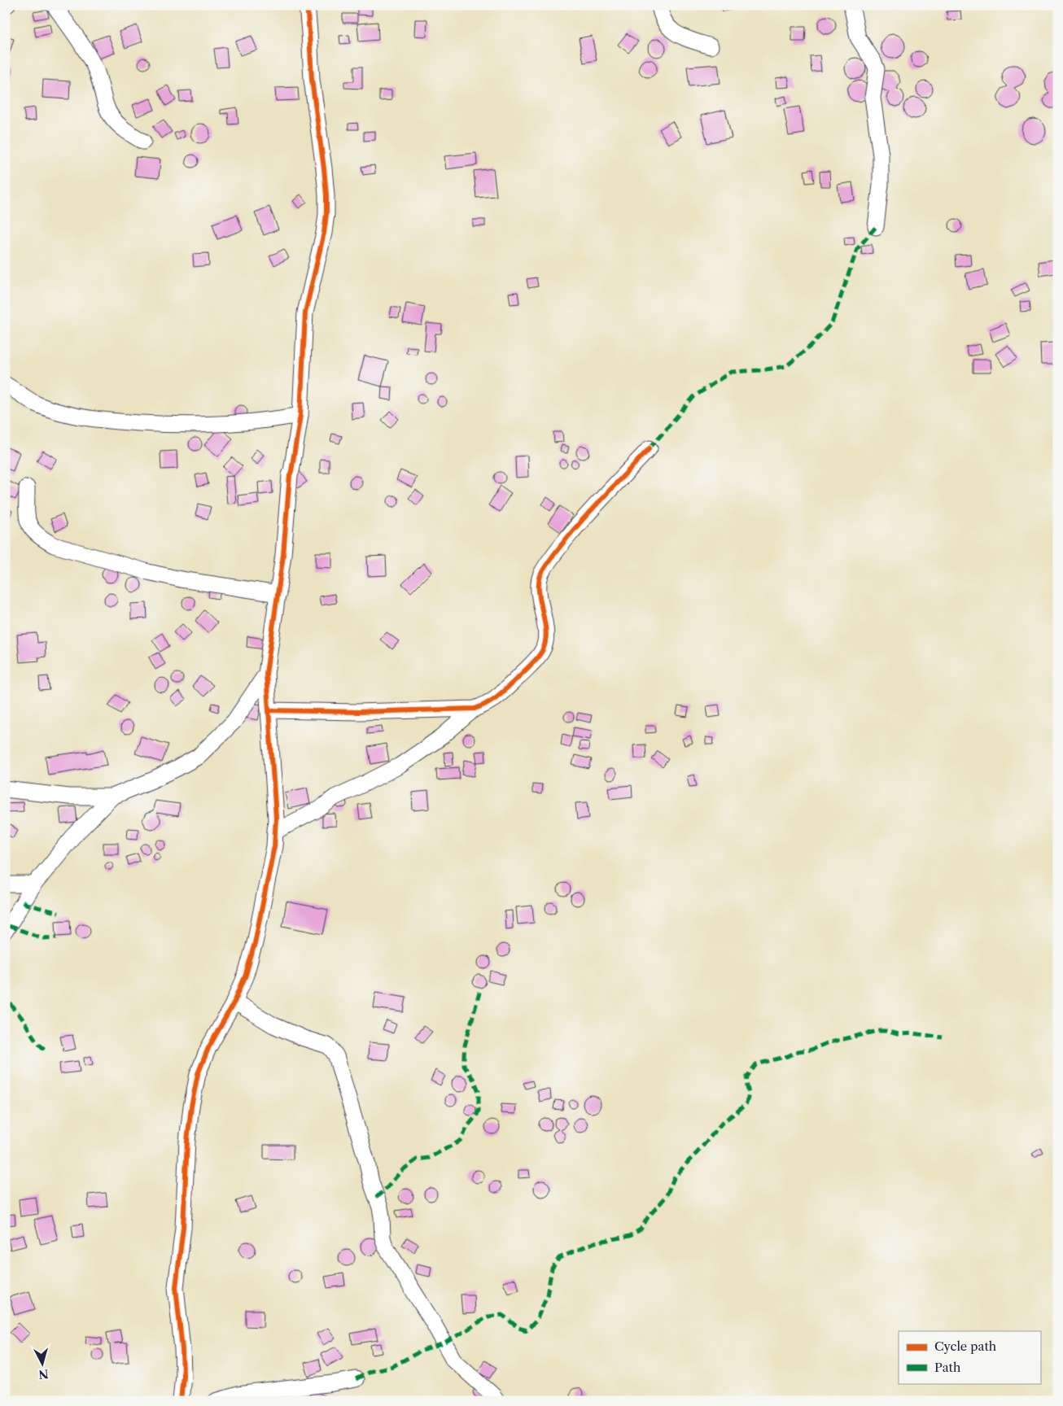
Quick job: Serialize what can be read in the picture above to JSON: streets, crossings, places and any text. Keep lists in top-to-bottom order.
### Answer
{
  "legend": ["Cycle path", "Path"],
  "north": "bottom"
}
